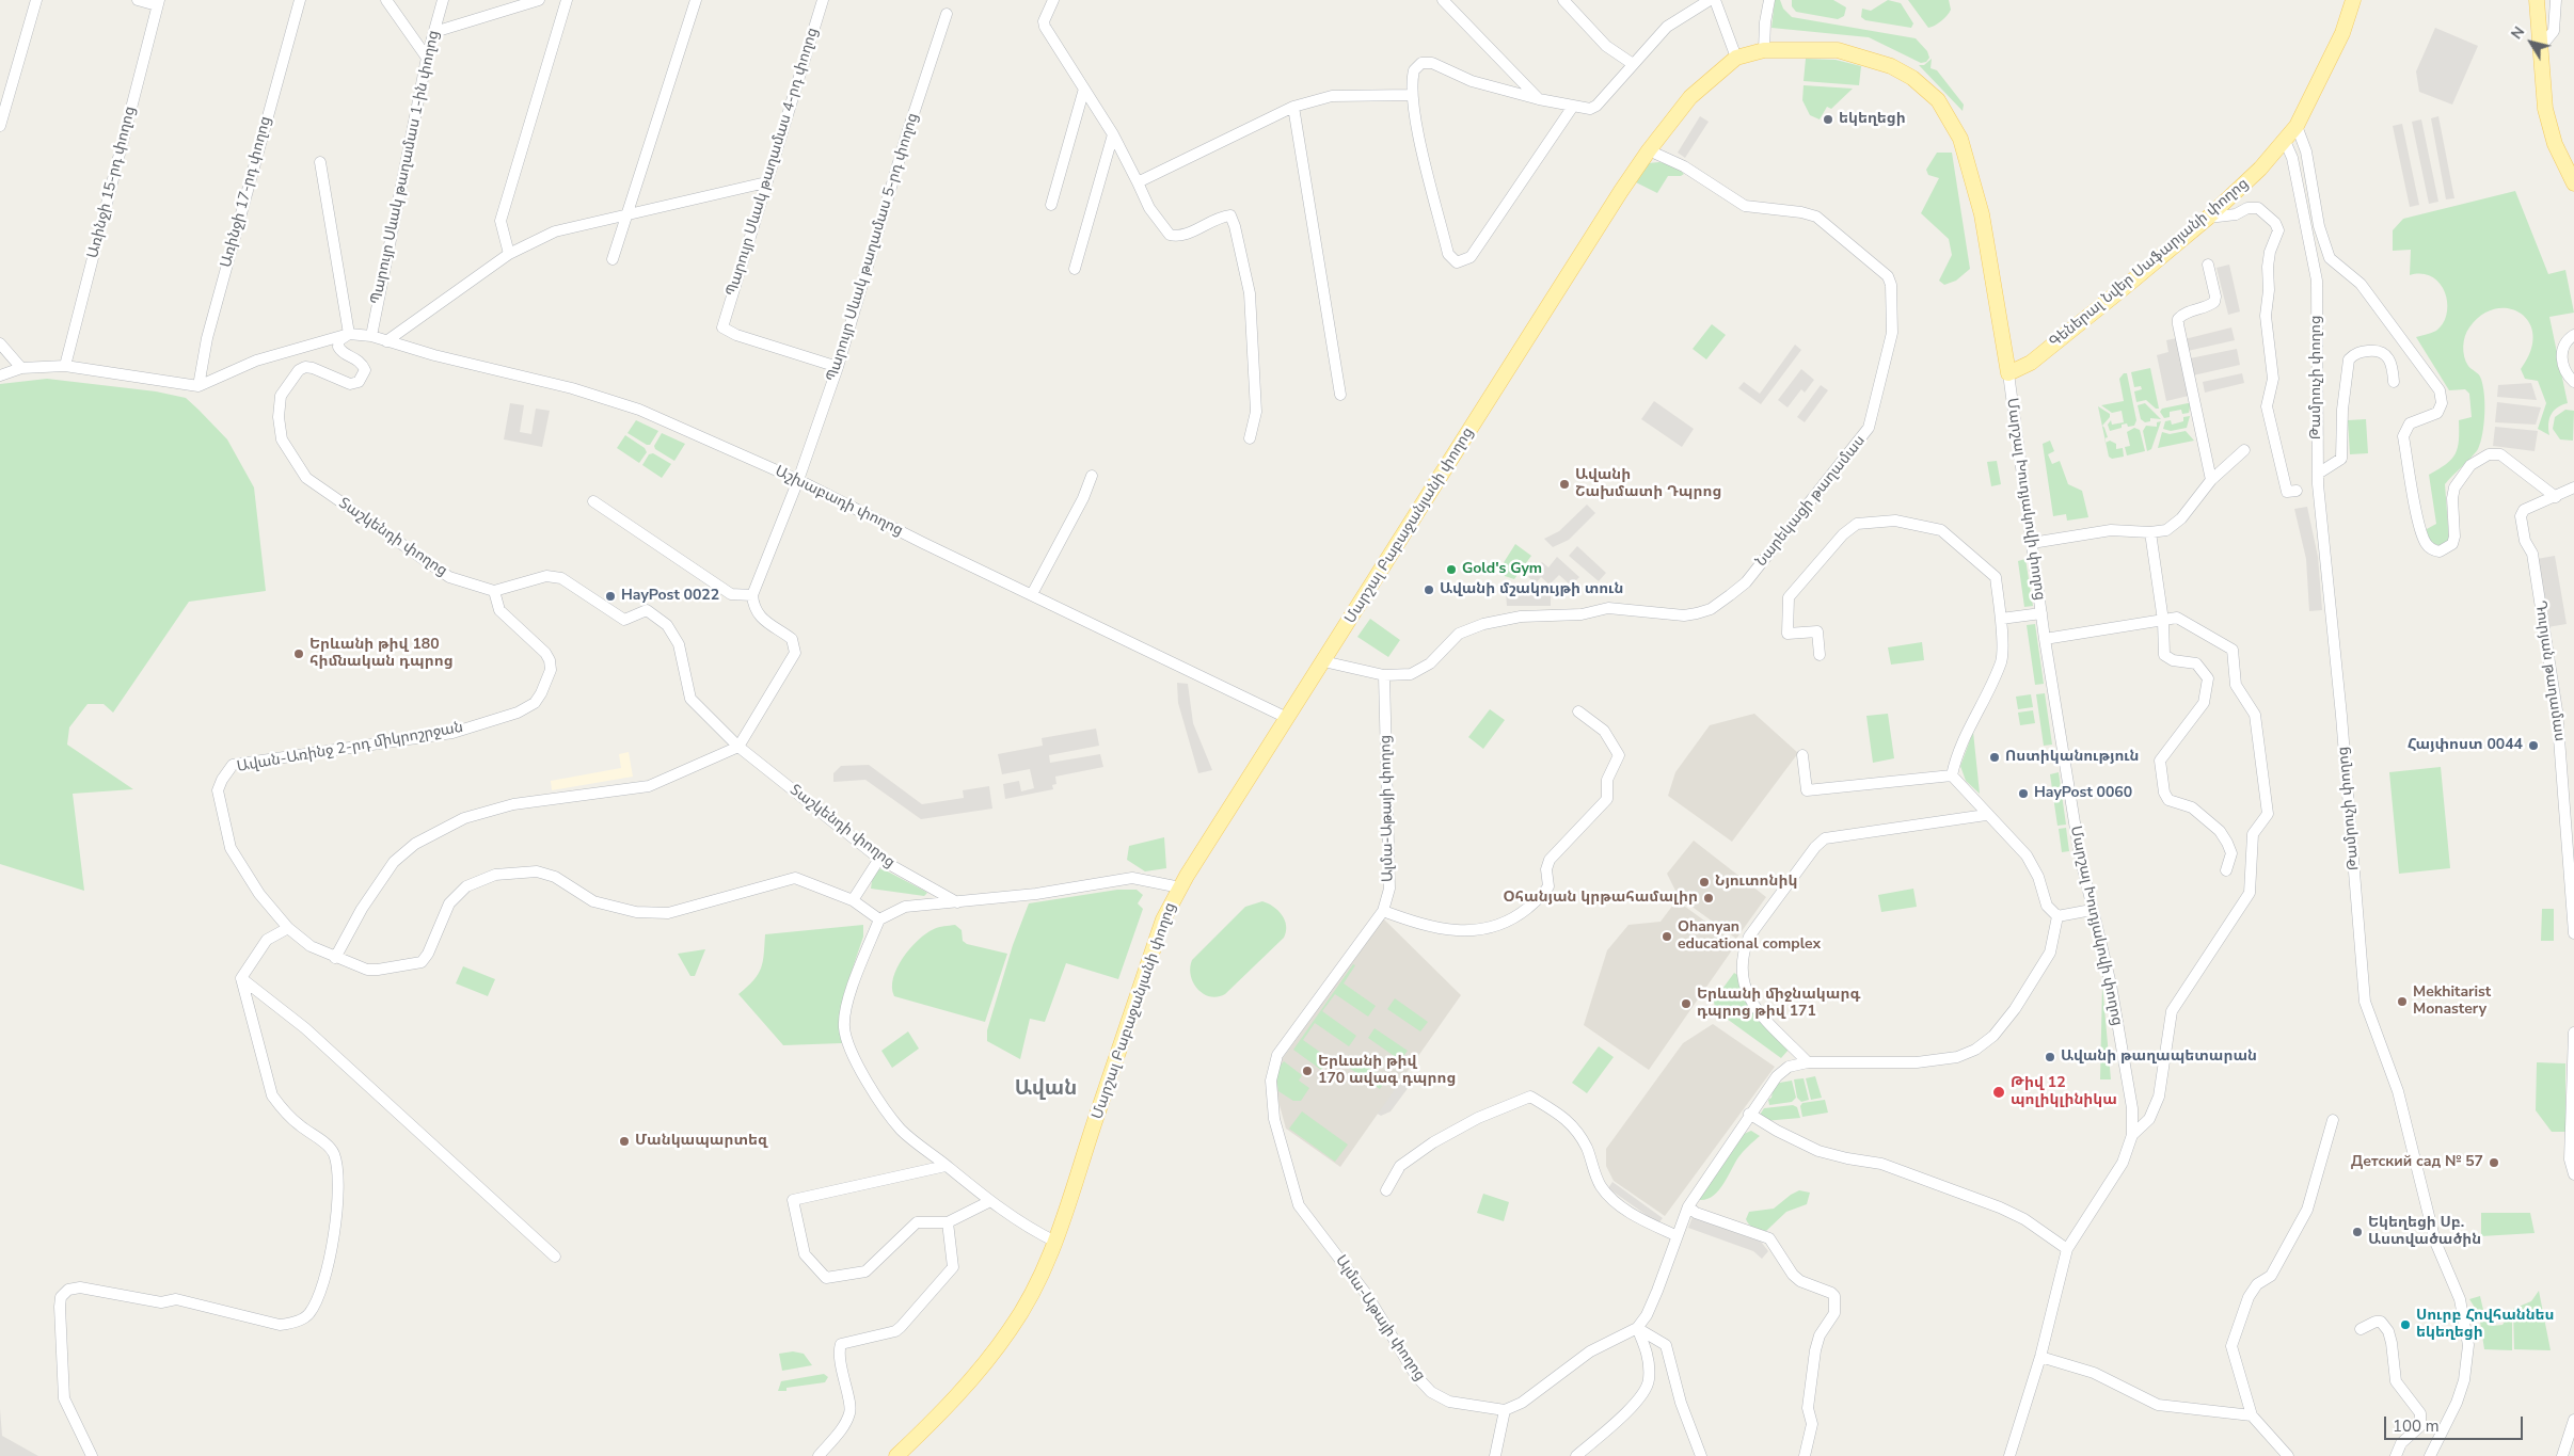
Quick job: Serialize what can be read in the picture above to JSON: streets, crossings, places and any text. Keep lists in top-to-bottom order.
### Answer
{
  "streets": {
    "main road": ["Գեներալ Նվեր Սաֆարյանի փողոց", "Մարշալ Բաբաջանյանի փողոց"],
    "street": [
      "Պարույր Սևակ թաղամաս 4-րդ փողոց",
      "Պարույր Սևակ թաղամաս 1-ին փողոց",
      "Առինջի 15-րդ փողոց",
      "Առինջի 17-րդ փողոց",
      "Պարույր Սևակ թաղամաս 5-րդ փողոց",
      "Թամրուչի փողոց",
      "Մարշալ Խուդյակովի փողոց",
      "Աշխաբադի փողոց",
      "Նարեկացի թաղամաս",
      "Տաշկենդի փողոց",
      "Դուրյան թաղամաս",
      "Ավան-Առինջ 2-րդ միկրոշրջան",
      "Ալմա-Աթայի փողոց"
    ]
  },
  "crossings": [
    ["Պարույր Սևակ թաղամաս 4-րդ փողոց", "Պարույր Սևակ թաղամաս 5-րդ փողոց"],
    ["Պարույր Սևակ թաղամաս 1-ին փողոց", "Աշխաբադի փողոց"],
    ["Պարույր Սևակ թաղամաս 5-րդ փողոց", "Աշխաբադի փողոց"],
    ["Գեներալ Նվեր Սաֆարյանի փողոց", "Թամրուչի փողոց"],
    ["Գեներալ Նվեր Սաֆարյանի փողոց", "Մարշալ Խուդյակովի փողոց"],
    ["Գեներալ Նվեր Սաֆարյանի փողոց", "Մարշալ Բաբաջանյանի փողոց"],
    ["Մարշալ Խուդյակովի փողոց", "Մարշալ Բաբաջանյանի փողոց"],
    ["Աշխաբադի փողոց", "Մարշալ Բաբաջանյանի փողոց"],
    ["Աշխաբադի փողոց", "Տաշկենդի փողոց"],
    ["Նարեկացի թաղամաս", "Մարշալ Բաբաջանյանի փողոց"],
    ["Նարեկացի թաղամաս", "Ալմա-Աթայի փողոց"],
    ["Տաշկենդի փողոց", "Ավան-Առինջ 2-րդ միկրոշրջան"]
  ],
  "districts": ["Ավան"],
  "places": [
    "եկեղեցի",
    "Ավանի Շախմատի Դպրոց",
    "Gold's Gym",
    "Ավանի մշակույթի տուն",
    "HayPost 0022",
    "Երևանի թիվ 180 հիմնական դպրոց",
    "Հայփոստ 0044",
    "Ոստիկանություն",
    "HayPost 0060",
    "Նյուտոնիկ",
    "Օհանյան կրթահամալիր",
    "Ohanyan educational complex",
    "Mekhitarist Monastery",
    "Երևանի միջնակարգ դպրոց թիվ 171",
    "Ավանի թաղապետարան",
    "Երևանի թիվ 170 ավագ դպրոց",
    "Թիվ 12 պոլիկլինիկա",
    "Մանկապարտեզ",
    "Детский сад № 57",
    "Եկեղեցի Սբ. Աստվածածին",
    "Սուրբ Հովհաննես եկեղեցի"
  ],
  "scale_bar": "100 m",
  "north": "top left"
}
